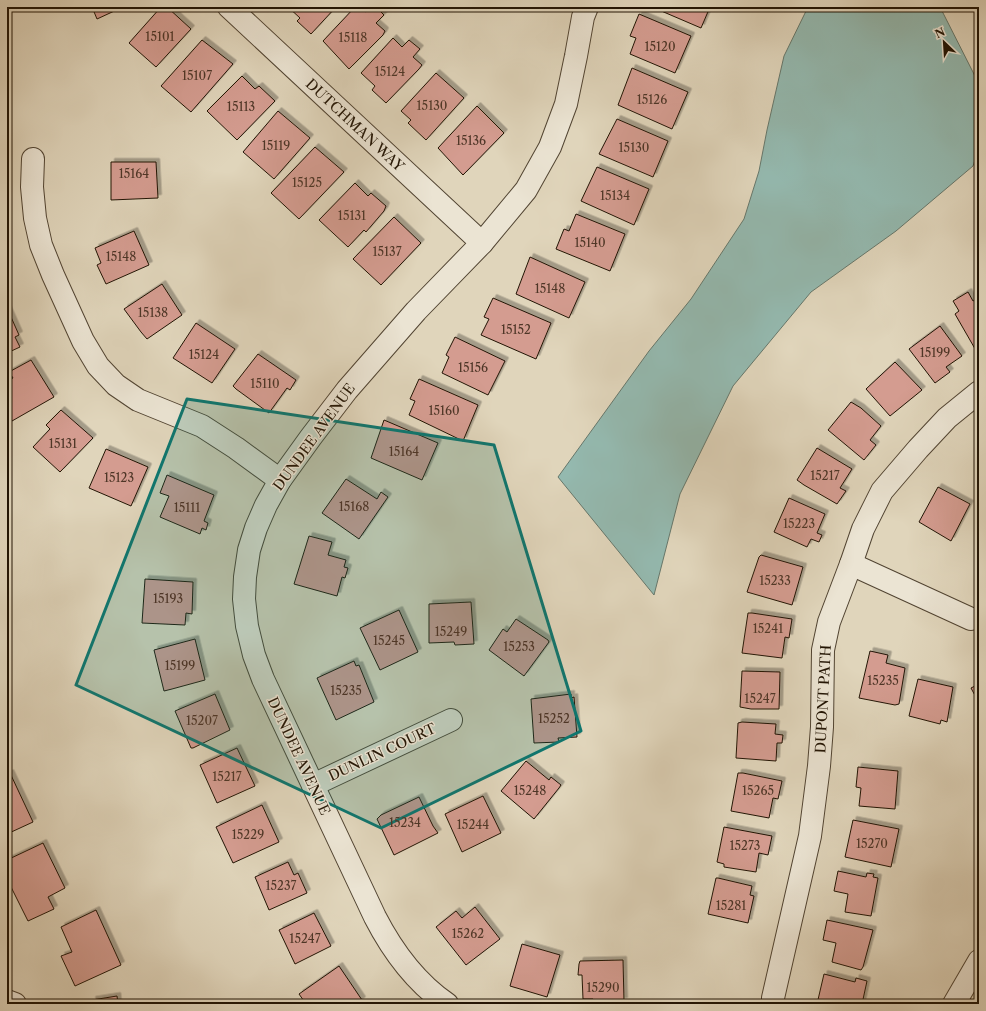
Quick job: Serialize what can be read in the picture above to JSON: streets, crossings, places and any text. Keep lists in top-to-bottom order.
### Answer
{
  "streets": {
    "street": [
      "DUTCHMAN WAY",
      "DUNDEE AVENUE",
      "DUPONT PATH",
      "DUNLIN COURT"
    ]
  },
  "crossings": [
    ["DUTCHMAN WAY", "DUNDEE AVENUE"],
    ["DUNDEE AVENUE", "DUNLIN COURT"]
  ],
  "house_numbers": [
    "15101",
    "15118",
    "15120",
    "15124",
    "15107",
    "15126",
    "15130",
    "15113",
    "15136",
    "15119",
    "15130",
    "15164",
    "15125",
    "15134",
    "15131",
    "15140",
    "15137",
    "15148",
    "15148",
    "15138",
    "15152",
    "15199",
    "15124",
    "15156",
    "15110",
    "15160",
    "15131",
    "15164",
    "15217",
    "15123",
    "15168",
    "15111",
    "15223",
    "15233",
    "15193",
    "15241",
    "15249",
    "15245",
    "15253",
    "15199",
    "15235",
    "15235",
    "15247",
    "15252",
    "15207",
    "15217",
    "15248",
    "15265",
    "15234",
    "15244",
    "15229",
    "15270",
    "15273",
    "15237",
    "15281",
    "15262",
    "15247",
    "15290"
  ],
  "north": "top left"
}
